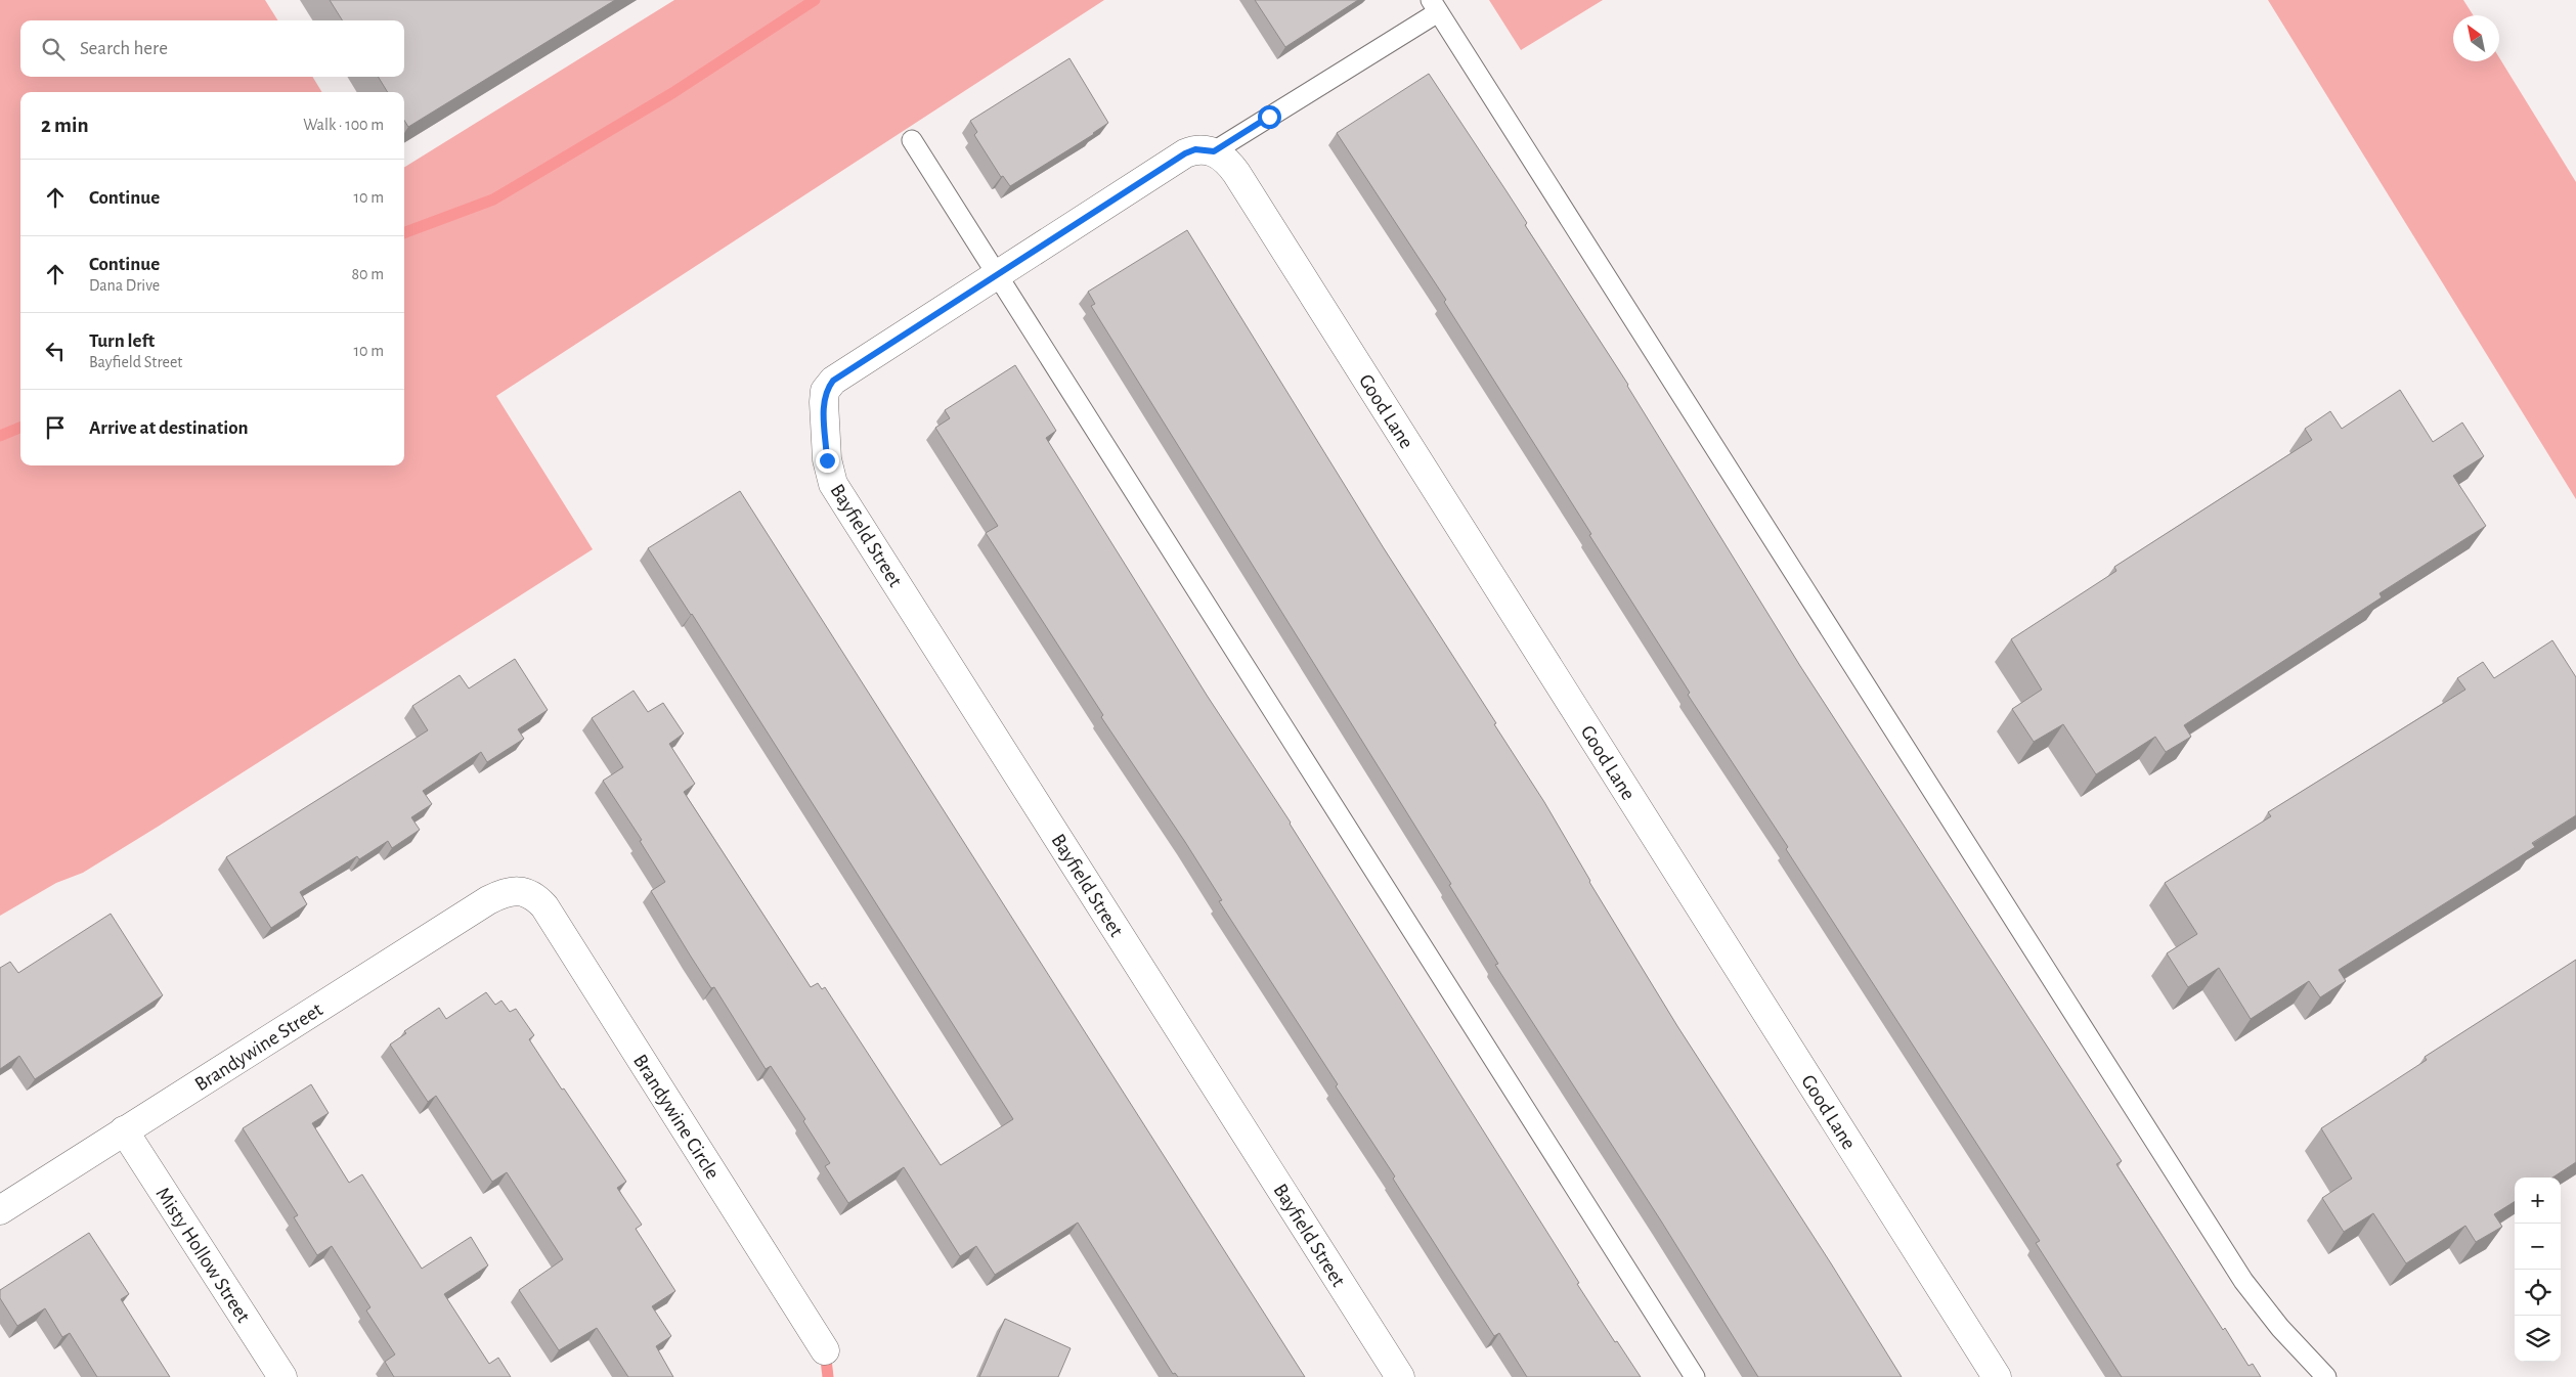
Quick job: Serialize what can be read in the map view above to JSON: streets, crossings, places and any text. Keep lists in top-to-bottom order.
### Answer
{
  "streets": {
    "street": [
      "Good Lane",
      "Bayfield Street",
      "Brandywine Street",
      "Brandywine Circle",
      "Misty Hollow Street"
    ]
  },
  "crossings": [
    ["Brandywine Street", "Brandywine Circle"],
    ["Brandywine Street", "Misty Hollow Street"]
  ],
  "north": "top left",
  "page": {
    "search": "Search here",
    "heading": ["2 min", "Walk · 100 m"],
    "list": [
      ["Continue", "10 m"],
      ["Continue", "Dana Drive", "80 m"],
      ["Turn left", "Bayfield Street", "10 m"],
      "Arrive at destination"
    ],
    "map_buttons": ["+", "−"]
  }
}
